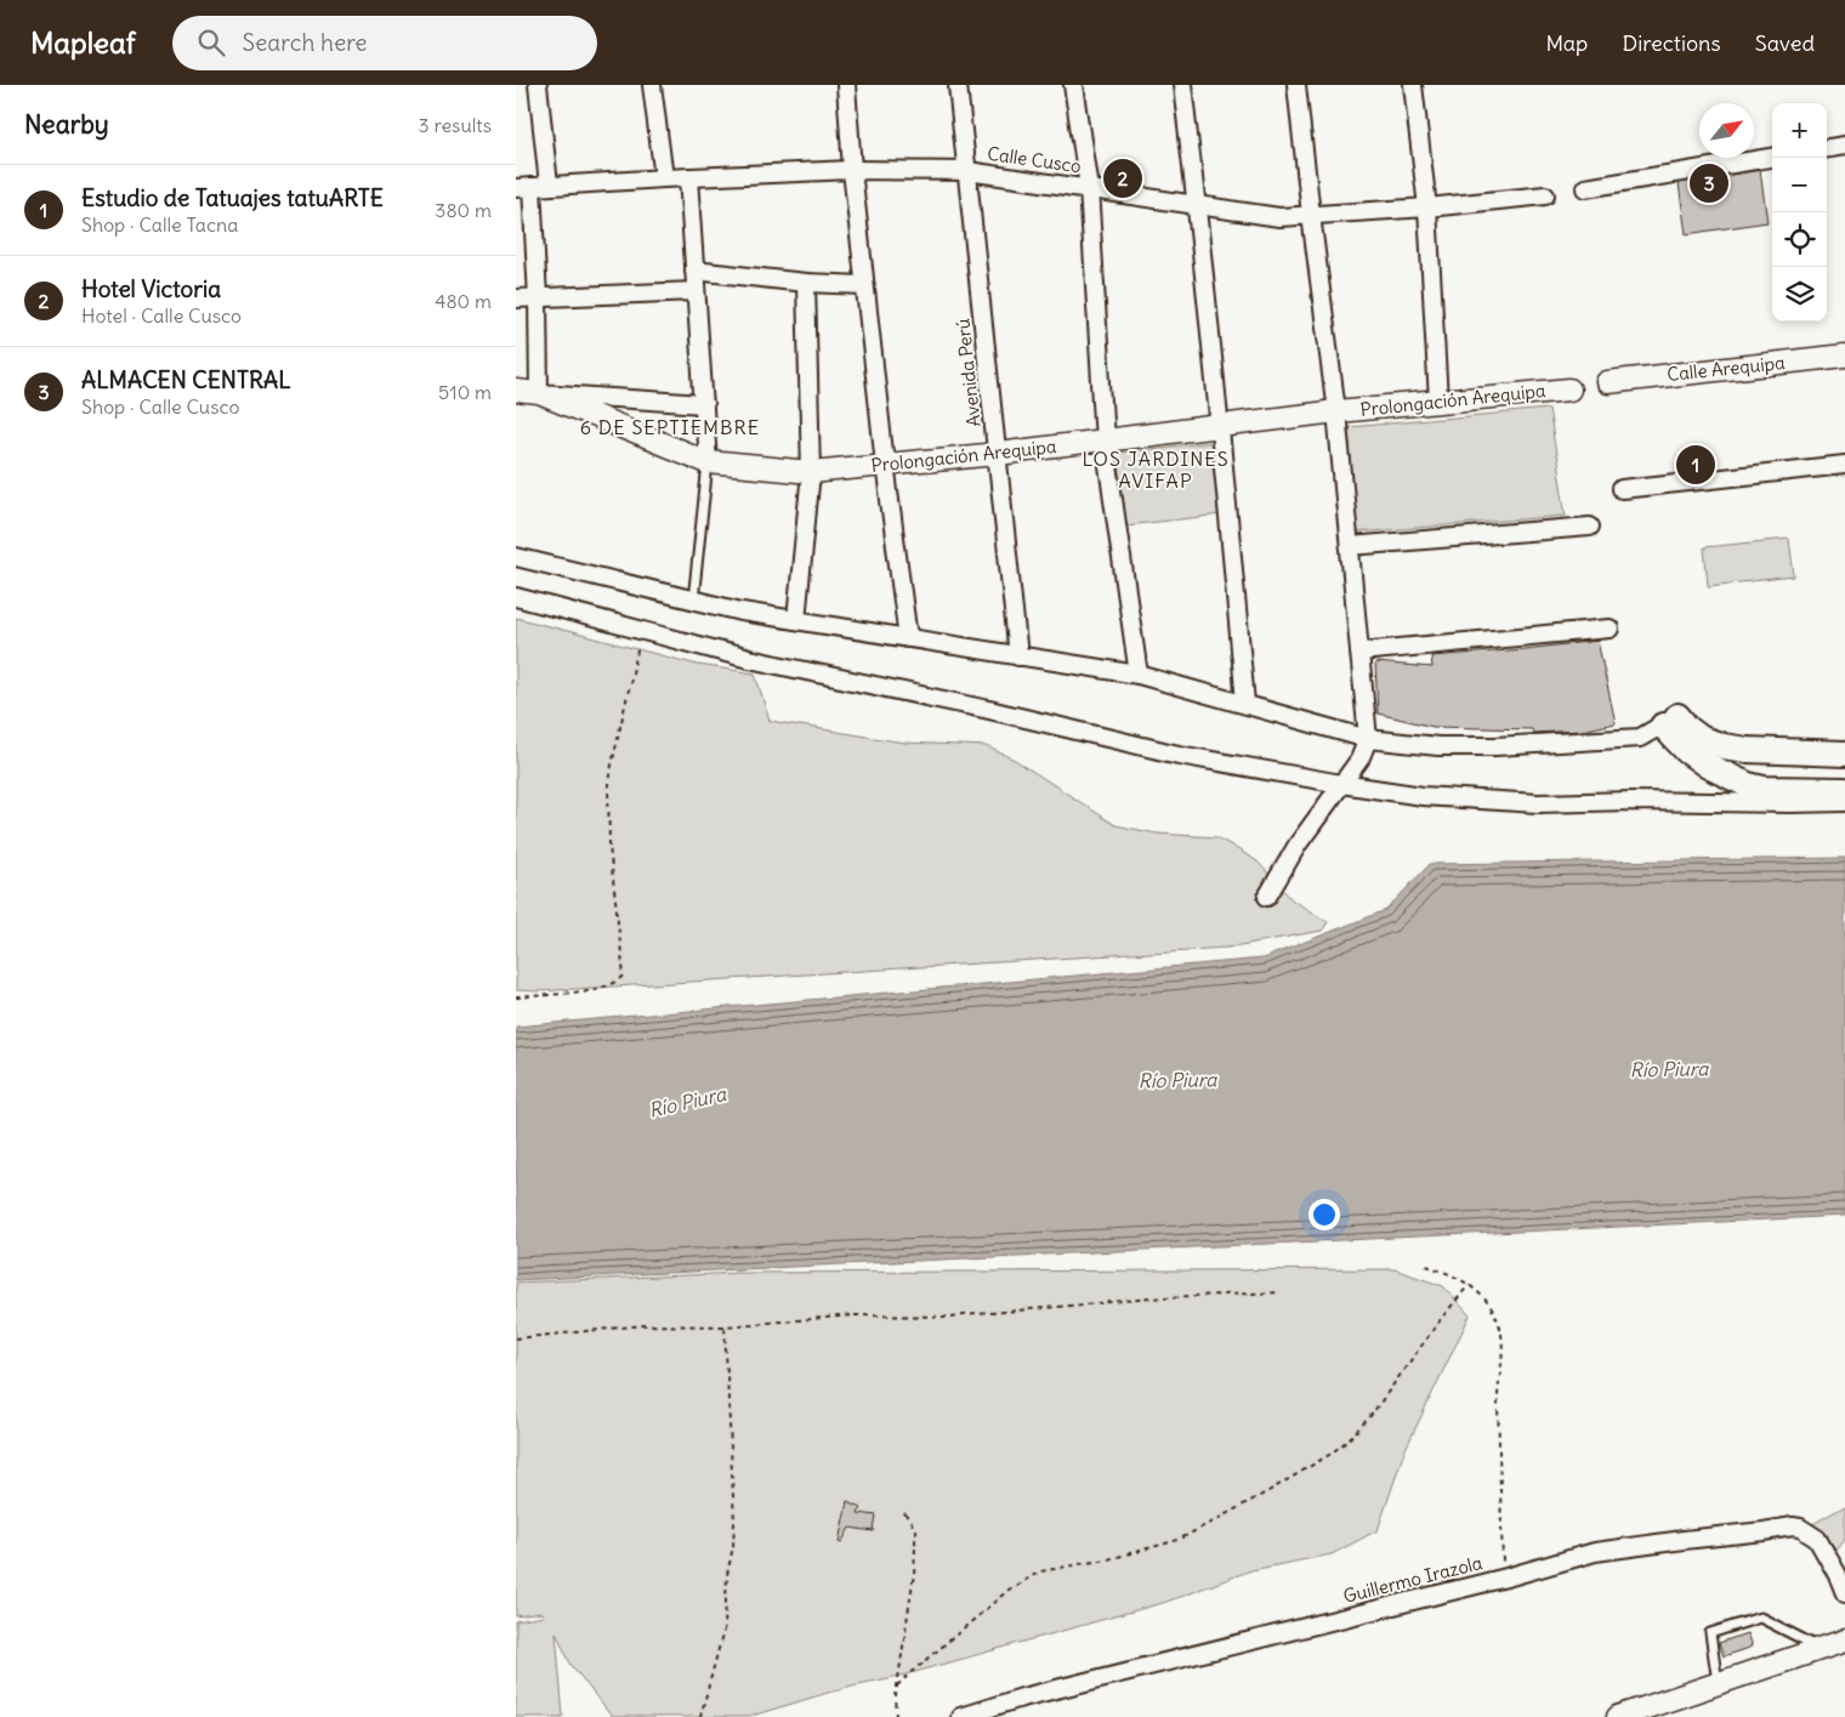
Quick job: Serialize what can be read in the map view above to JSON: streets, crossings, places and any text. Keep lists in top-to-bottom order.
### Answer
{
  "streets": {
    "street": [
      "Calle Cusco",
      "Calle Arequipa",
      "Avenida Perú",
      "Prolongación Arequipa",
      "Guillermo Irazola"
    ]
  },
  "crossings": [
    ["Calle Cusco", "Avenida Perú"],
    ["Avenida Perú", "Prolongación Arequipa"]
  ],
  "districts": ["6 DE SEPTIEMBRE", "LOS JARDINES AVIFAP"],
  "water": ["Río Piura"],
  "north": "top right",
  "page": {
    "header": "Mapleaf",
    "search": "Search here",
    "nav": ["Map", "Directions", "Saved"],
    "heading": ["Nearby", "3 results"],
    "map_buttons": ["+", "−"],
    "pins": ["2", "3", "1"],
    "list": [
      {
        "mark": "1",
        "name": "Estudio de Tatuajes tatuARTE",
        "note": "Shop · Calle Tacna",
        "value": "380 m"
      },
      {
        "mark": "2",
        "name": "Hotel Victoria",
        "note": "Hotel · Calle Cusco",
        "value": "480 m"
      },
      {
        "mark": "3",
        "name": "ALMACEN CENTRAL",
        "note": "Shop · Calle Cusco",
        "value": "510 m"
      }
    ]
  }
}
